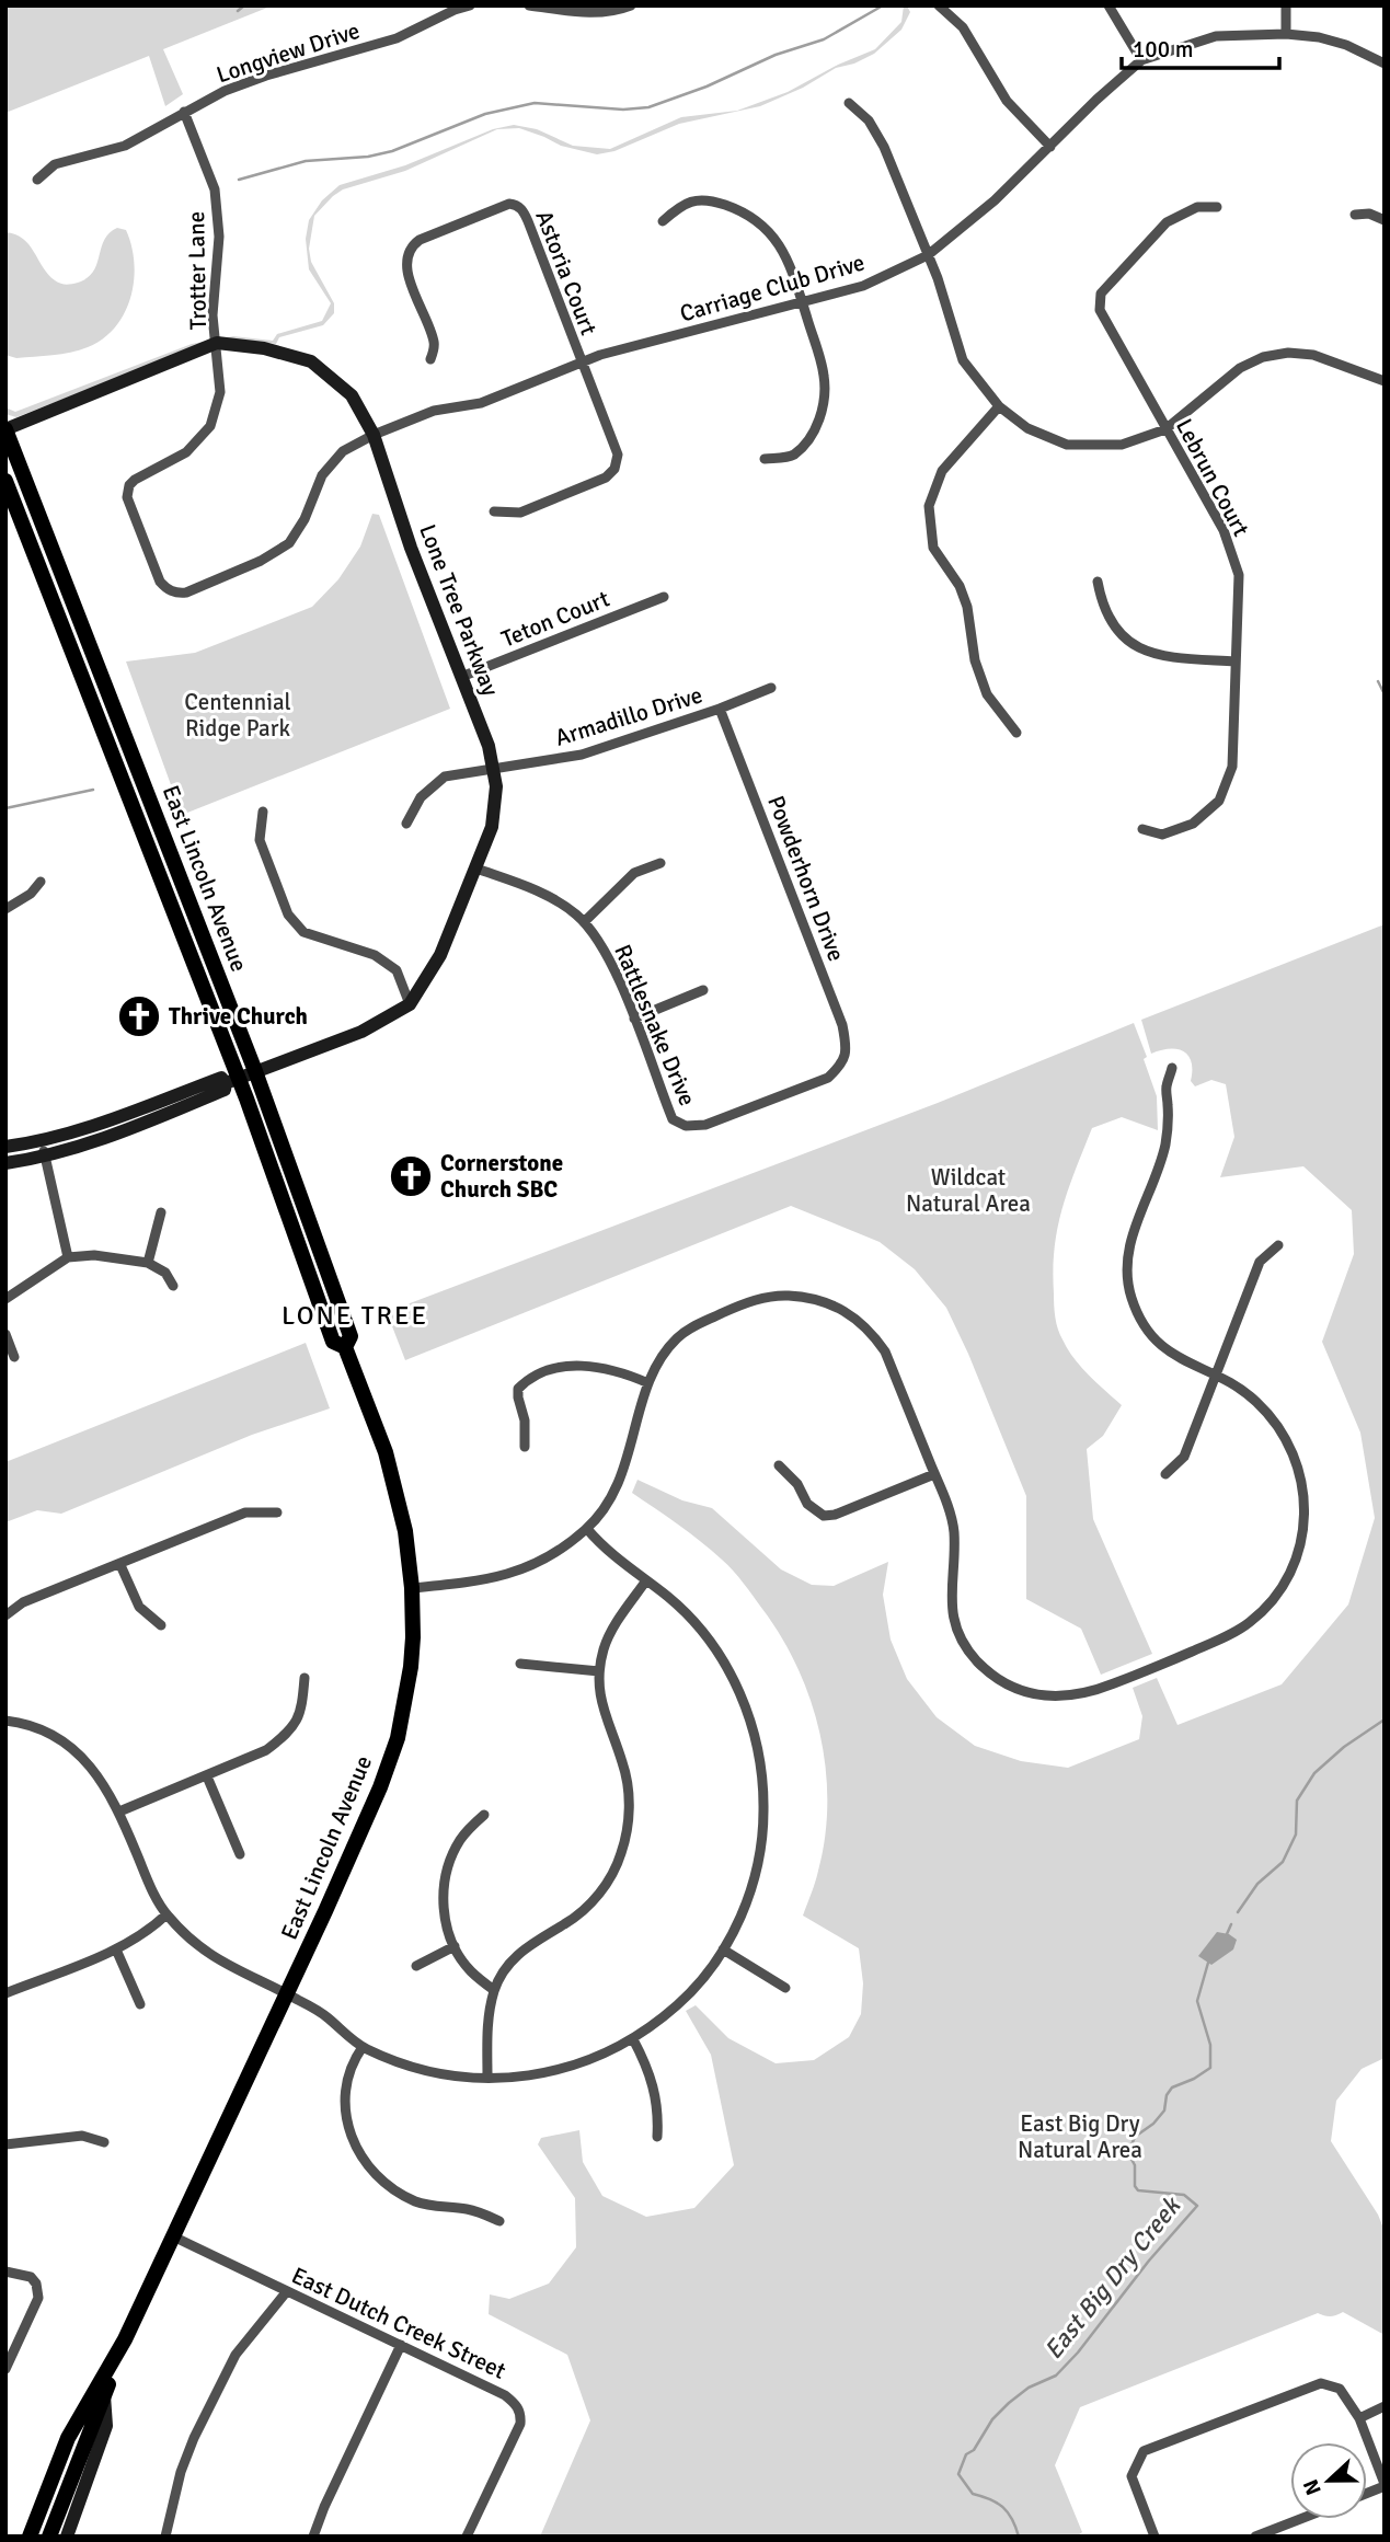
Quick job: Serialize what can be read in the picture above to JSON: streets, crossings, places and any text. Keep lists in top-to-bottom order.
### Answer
{
  "streets": {
    "main road": ["East Lincoln Avenue"],
    "street": [
      "Longview Drive",
      "Trotter Lane",
      "Astoria Court",
      "Carriage Club Drive",
      "Lebrun Court",
      "Lone Tree Parkway",
      "Teton Court",
      "Armadillo Drive",
      "Powderhorn Drive",
      "Rattlesnake Drive",
      "East Dutch Creek Street"
    ]
  },
  "crossings": [
    ["Longview Drive", "Trotter Lane"],
    ["Trotter Lane", "Carriage Club Drive"],
    ["Trotter Lane", "Lone Tree Parkway"],
    ["Astoria Court", "Carriage Club Drive"],
    ["Carriage Club Drive", "Lone Tree Parkway"],
    ["Lone Tree Parkway", "Teton Court"],
    ["Lone Tree Parkway", "Armadillo Drive"],
    ["Lone Tree Parkway", "East Lincoln Avenue"],
    ["Lone Tree Parkway", "Rattlesnake Drive"],
    ["Armadillo Drive", "Powderhorn Drive"],
    ["East Lincoln Avenue", "East Dutch Creek Street"],
    ["Powderhorn Drive", "Rattlesnake Drive"]
  ],
  "districts": ["LONE TREE"],
  "water": ["East Big Dry Creek"],
  "parks": ["Centennial Ridge Park", "Wildcat Natural Area", "East Big Dry Natural Area"],
  "places": {
    "church": ["Thrive Church", "Cornerstone Church SBC"]
  },
  "scale_bar": "100 m",
  "north": "left"
}
